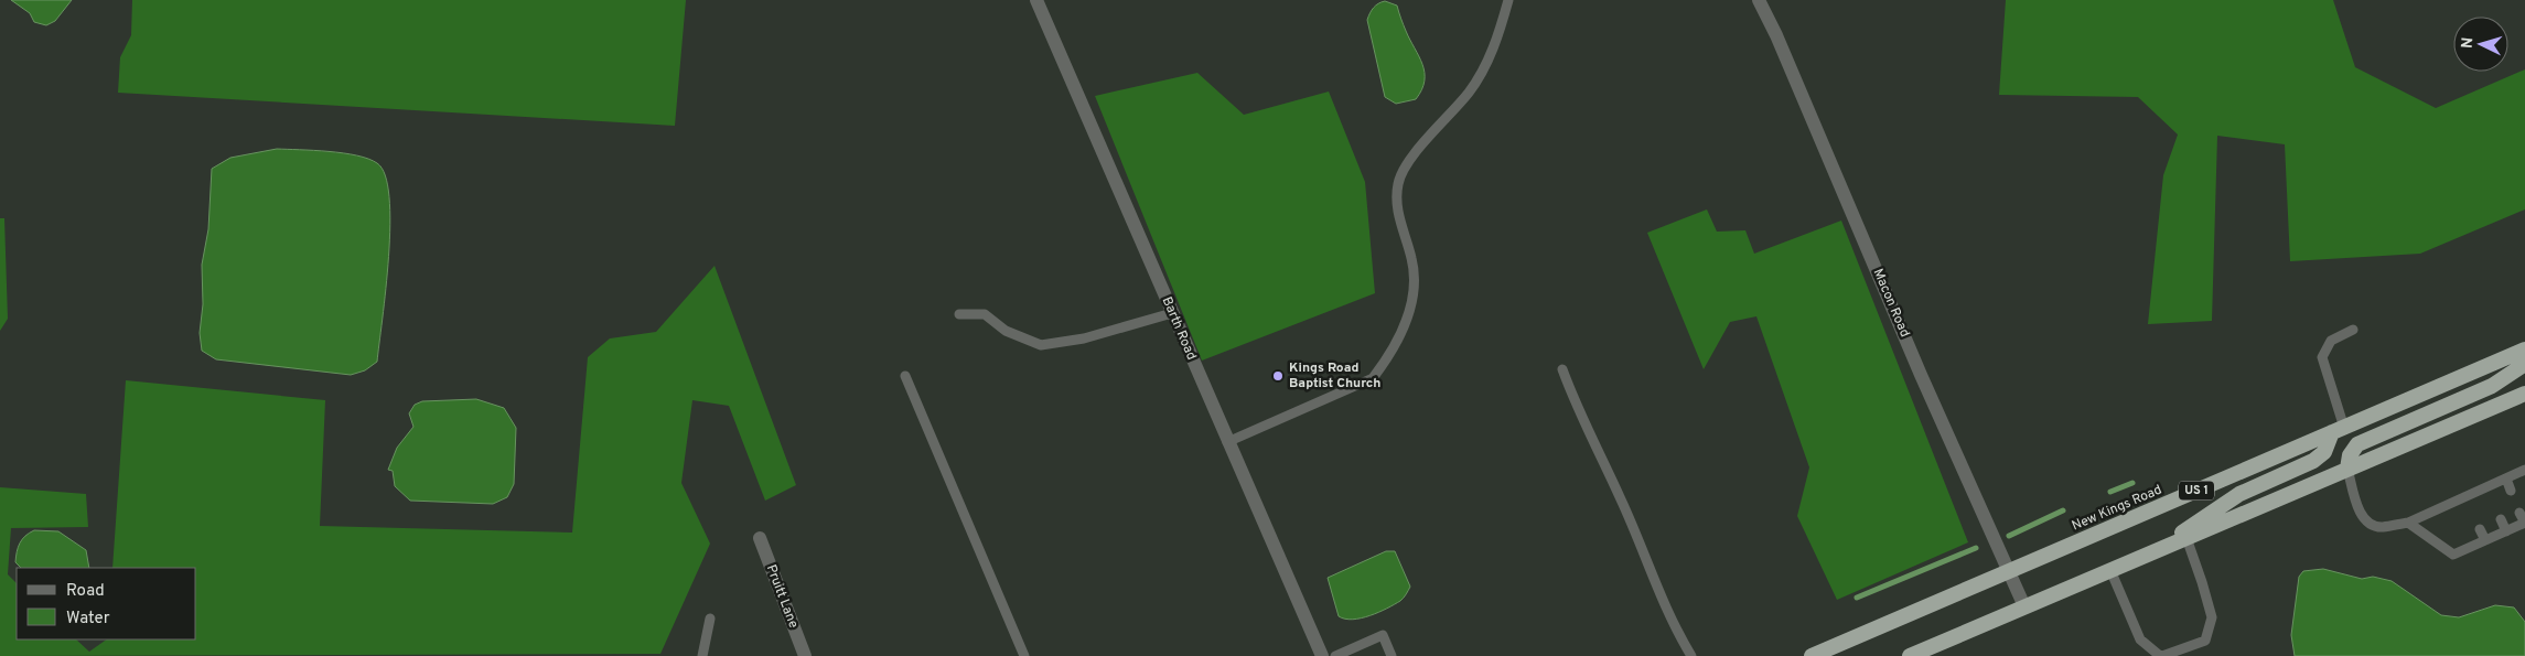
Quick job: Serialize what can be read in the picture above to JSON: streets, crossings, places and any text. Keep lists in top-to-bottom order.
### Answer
{
  "streets": {
    "highway": ["US 1", "New Kings Road"],
    "street": ["Macon Road", "Barth Road", "Pruitt Lane"]
  },
  "crossings": [
    ["Macon Road", "New Kings Road"]
  ],
  "places": ["Kings Road Baptist Church"],
  "legend": ["Road", "Water"],
  "north": "left"
}
